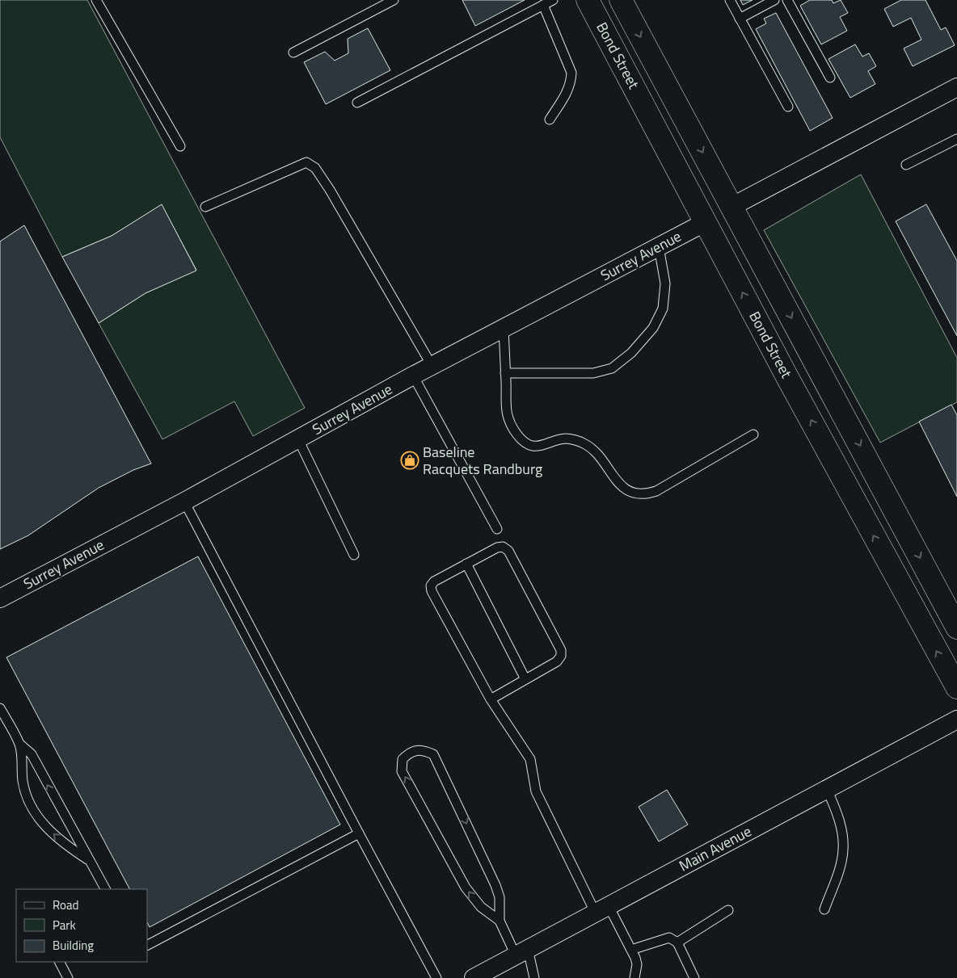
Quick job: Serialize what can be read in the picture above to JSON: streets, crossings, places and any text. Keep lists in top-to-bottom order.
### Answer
{
  "streets": {
    "street": ["Bond Street", "Surrey Avenue", "Main Avenue"]
  },
  "crossings": [
    ["Bond Street", "Surrey Avenue"]
  ],
  "places": {
    "shop": ["Baseline Racquets Randburg"]
  },
  "legend": ["Road", "Park", "Building"]
}
